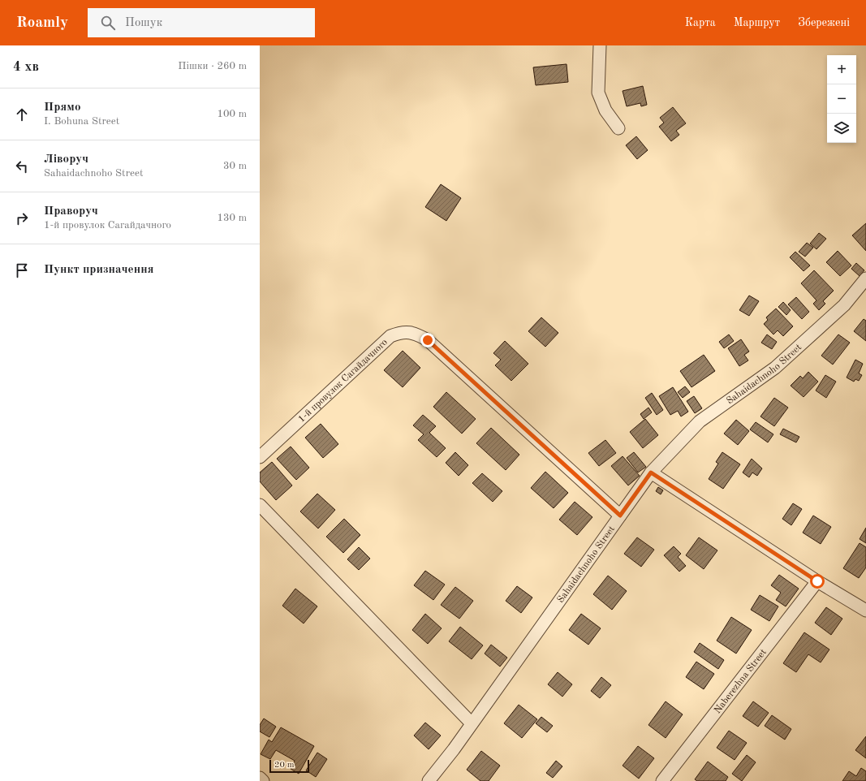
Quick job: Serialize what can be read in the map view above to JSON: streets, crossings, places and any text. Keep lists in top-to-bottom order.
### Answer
{
  "streets": {
    "street": ["Sahaidachnoho Street", "1-й провулок Сагайдачного", "Naberezhna Street"]
  },
  "crossings": [
    ["Sahaidachnoho Street", "1-й провулок Сагайдачного"]
  ],
  "scale_bar": "20 m",
  "page": {
    "header": "Roamly",
    "search": "Пошук",
    "nav": ["Карта", "Маршрут", "Збережені"],
    "heading": ["4 хв", "Пішки · 260 m"],
    "map_buttons": ["+", "−"],
    "list": [
      ["Прямо", "I. Bohuna Street", "100 m"],
      ["Ліворуч", "Sahaidachnoho Street", "30 m"],
      ["Праворуч", "1-й провулок Сагайдачного", "130 m"],
      "Пункт призначення"
    ],
    "scale": "20 m"
  }
}
